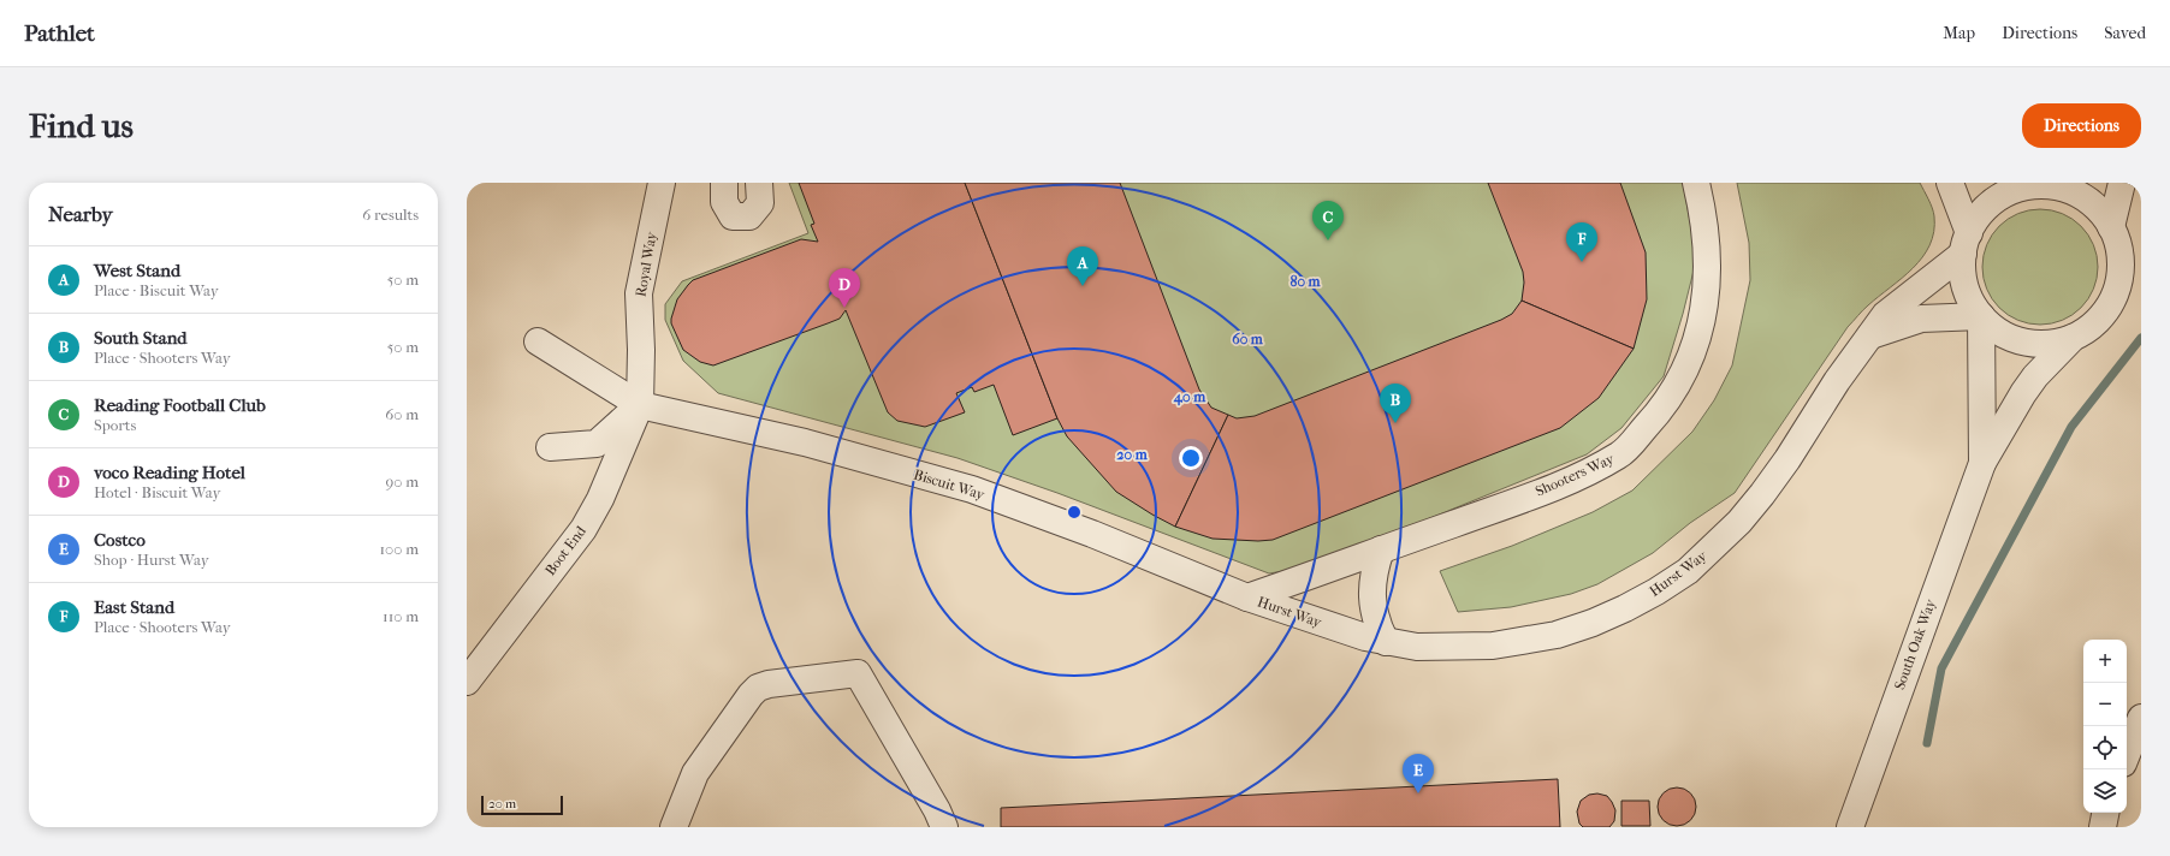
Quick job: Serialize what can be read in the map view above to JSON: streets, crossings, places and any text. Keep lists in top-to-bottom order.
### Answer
{
  "streets": {
    "street": [
      "Royal Way",
      "Shooters Way",
      "Biscuit Way",
      "Boot End",
      "Hurst Way",
      "South Oak Way"
    ]
  },
  "crossings": [
    ["Royal Way", "Biscuit Way"],
    ["Royal Way", "Boot End"],
    ["Shooters Way", "Biscuit Way"],
    ["Shooters Way", "Hurst Way"],
    ["Biscuit Way", "Boot End"],
    ["Biscuit Way", "Hurst Way"],
    ["Hurst Way", "South Oak Way"]
  ],
  "scale_bar": "20 m",
  "page": {
    "header": "Pathlet",
    "nav": ["Map", "Directions", "Saved"],
    "buttons": "Directions",
    "title": "Find us",
    "heading": ["Nearby", "6 results"],
    "pins": [
      "C",
      "F",
      "A",
      "D",
      "B",
      "E"
    ],
    "list": [
      {
        "mark": "A",
        "name": "West Stand",
        "note": "Place · Biscuit Way",
        "value": "50 m"
      },
      {
        "mark": "B",
        "name": "South Stand",
        "note": "Place · Shooters Way",
        "value": "50 m"
      },
      {
        "mark": "C",
        "name": "Reading Football Club",
        "note": "Sports",
        "value": "60 m"
      },
      {
        "mark": "D",
        "name": "voco Reading Hotel",
        "note": "Hotel · Biscuit Way",
        "value": "90 m"
      },
      {
        "mark": "E",
        "name": "Costco",
        "note": "Shop · Hurst Way",
        "value": "100 m"
      },
      {
        "mark": "F",
        "name": "East Stand",
        "note": "Place · Shooters Way",
        "value": "110 m"
      }
    ],
    "map_buttons": ["+", "−"],
    "scale": "20 m"
  },
  "rings": [
    "80 m",
    "60 m",
    "40 m",
    "20 m"
  ]
}
